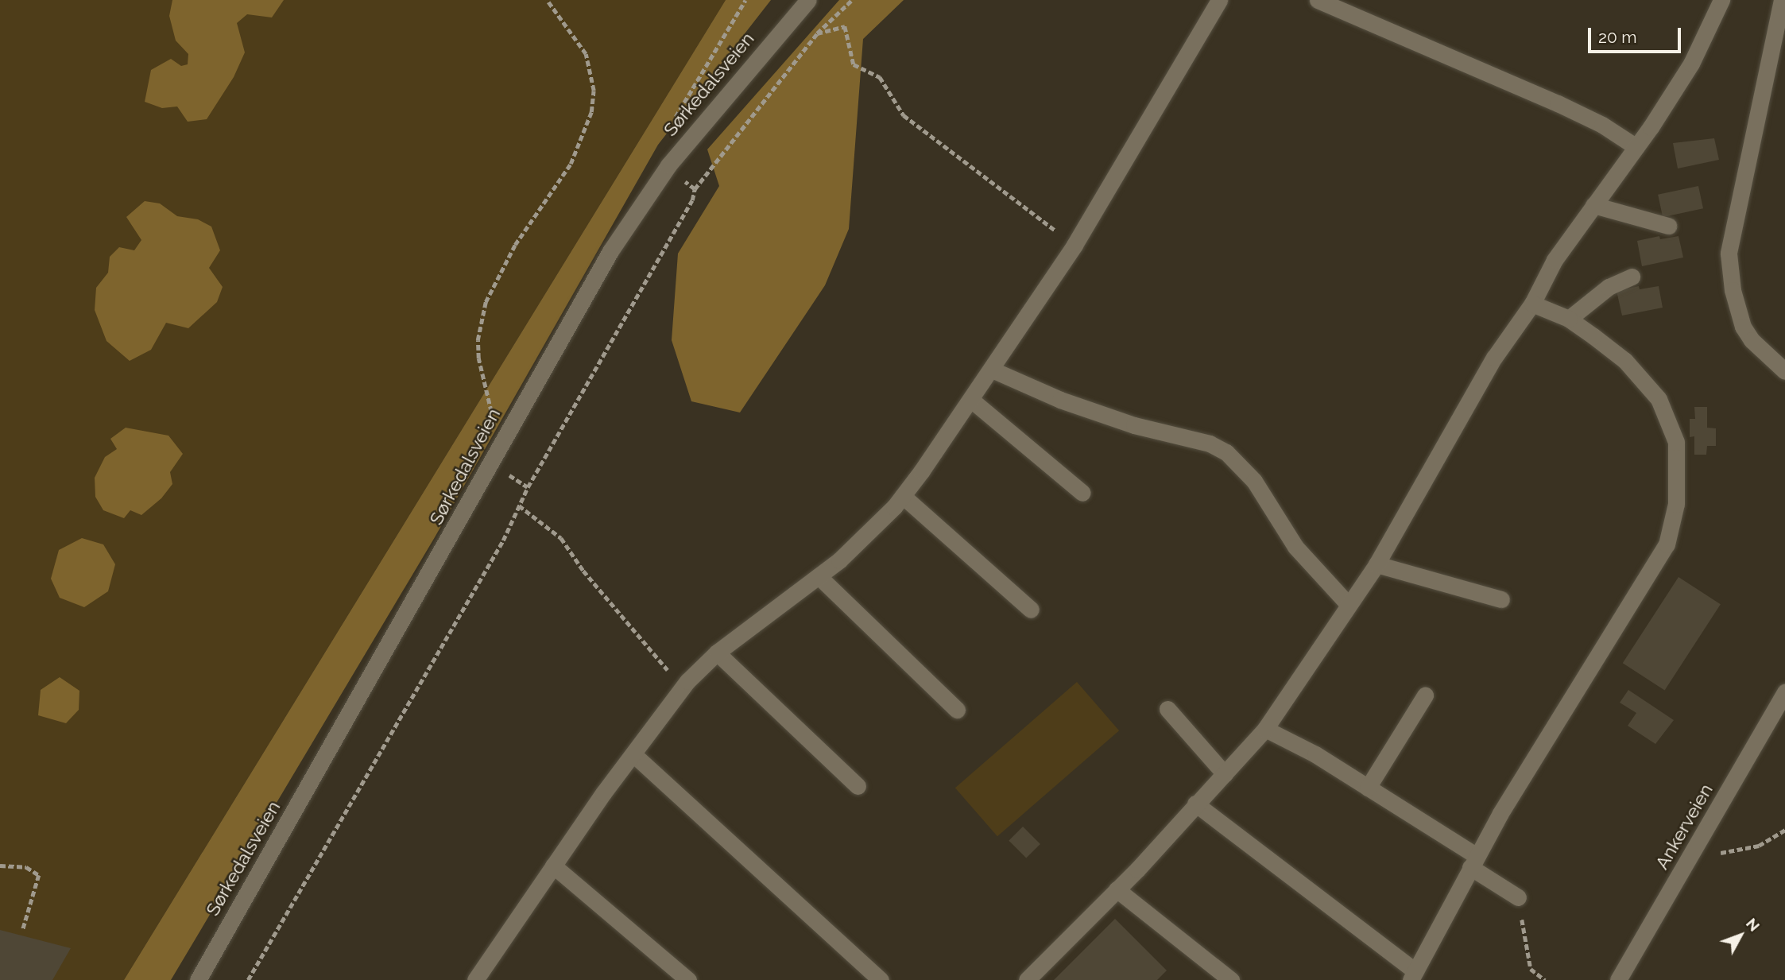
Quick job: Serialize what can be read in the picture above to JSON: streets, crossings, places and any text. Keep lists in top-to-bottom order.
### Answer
{
  "streets": {
    "street": ["Sørkedalsveien", "Ankerveien"]
  },
  "scale_bar": "20 m",
  "north": "top right"
}
